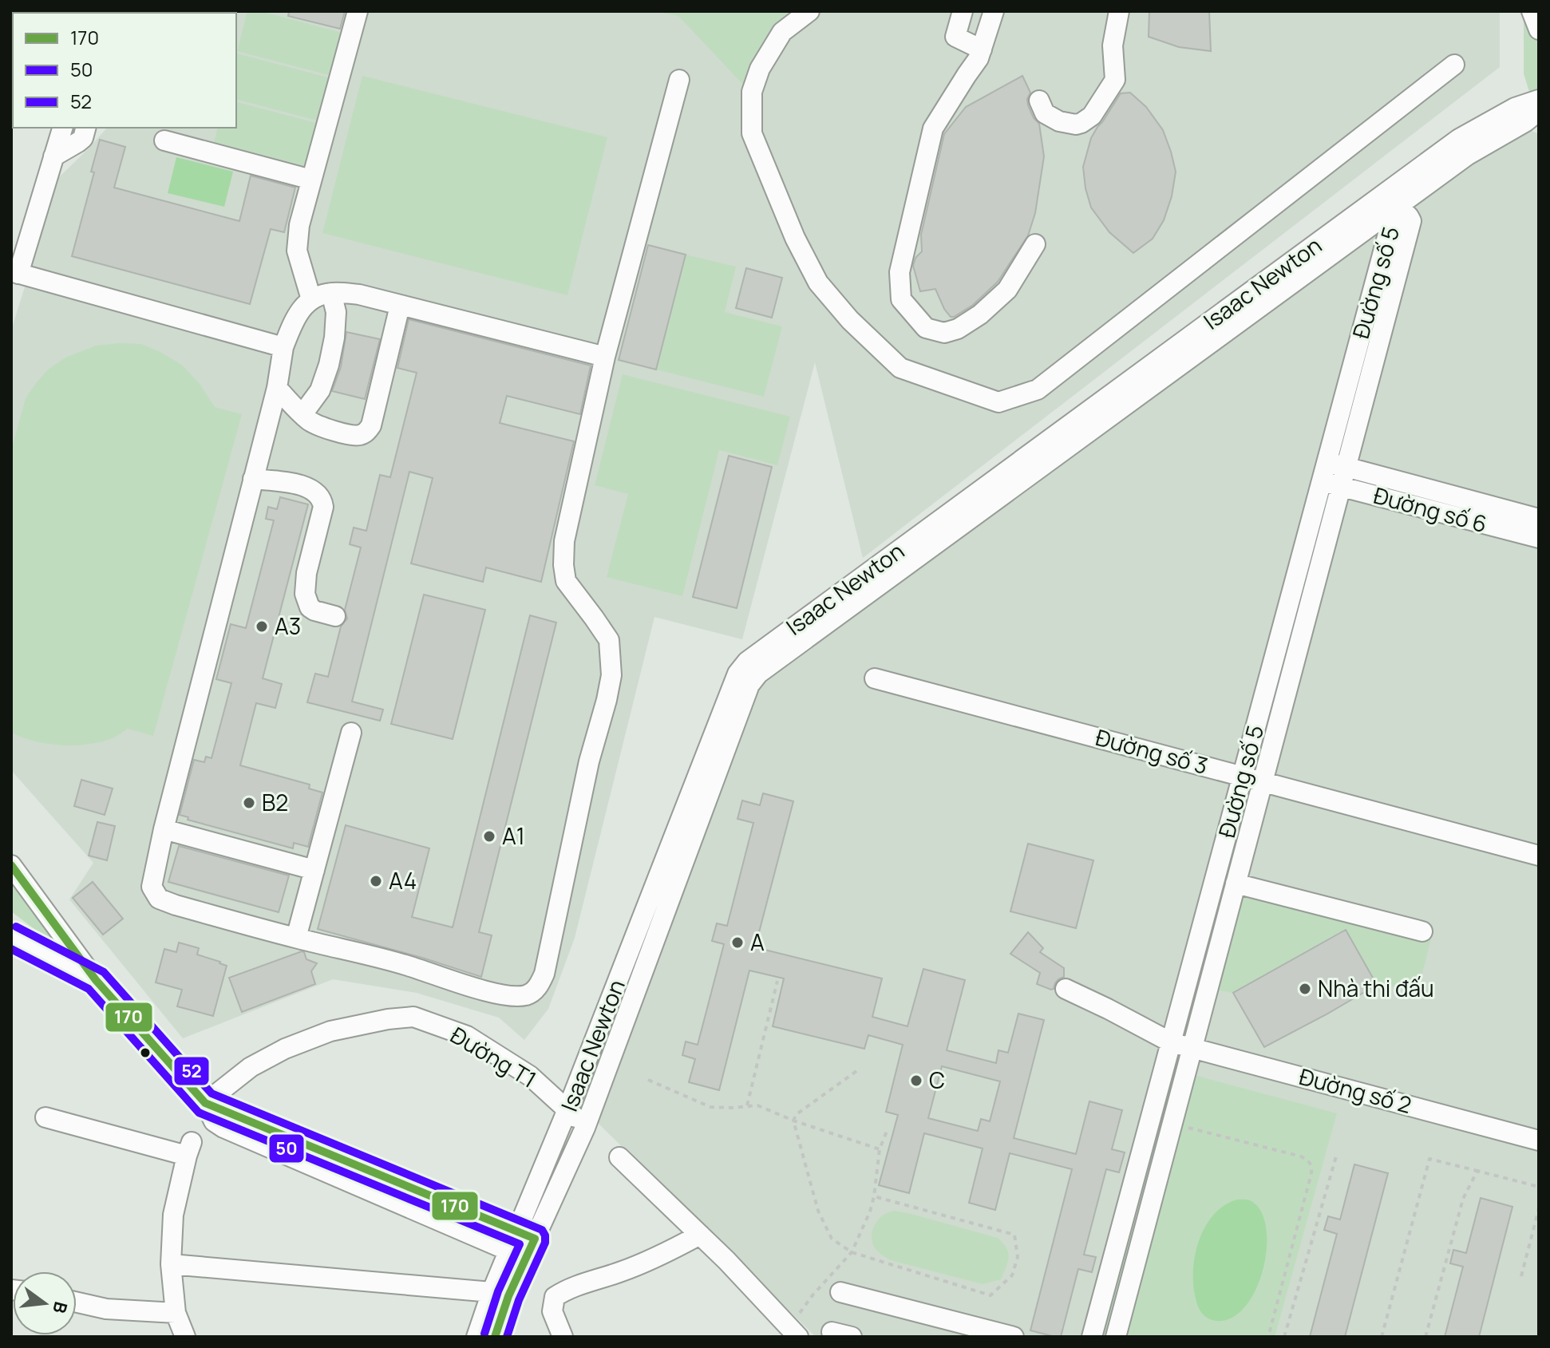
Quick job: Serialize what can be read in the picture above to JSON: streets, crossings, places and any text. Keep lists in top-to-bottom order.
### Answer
{
  "streets": {
    "street": [
      "Đường số 5",
      "Isaac Newton",
      "Đường số 6",
      "Đường số 3",
      "Đường T1",
      "Đường số 2"
    ]
  },
  "crossings": [
    ["Đường số 5", "Đường số 6"],
    ["Đường số 5", "Đường số 3"],
    ["Đường số 5", "Đường số 2"],
    ["Isaac Newton", "Đường T1"]
  ],
  "places": [
    "A3",
    "B2",
    "A1",
    "A4",
    "A",
    "Nhà thi đấu",
    "C"
  ],
  "lines": ["transit line 170", "transit line 52", "transit line 50"],
  "legend": ["170", "50", "52"],
  "north": "right"
}
